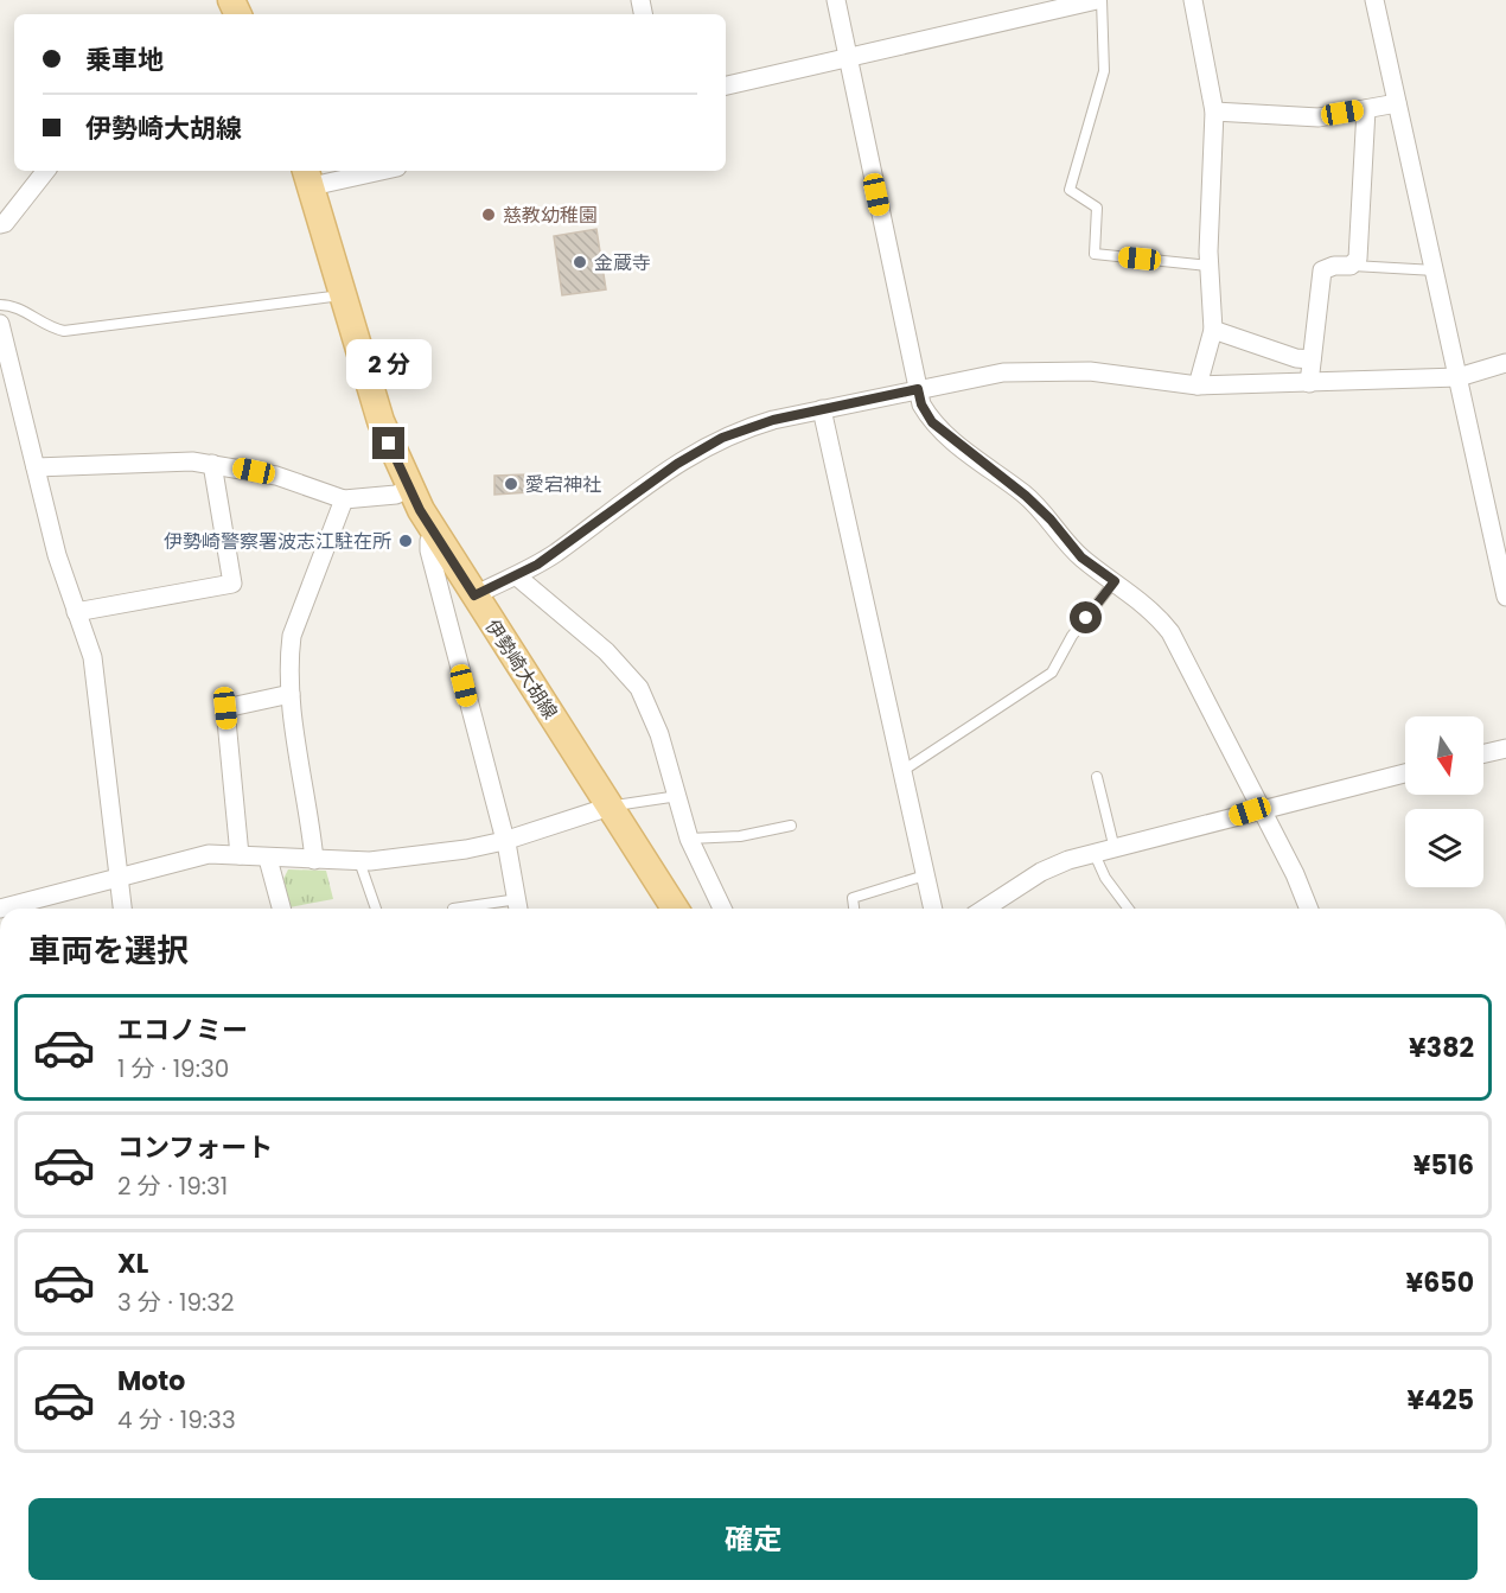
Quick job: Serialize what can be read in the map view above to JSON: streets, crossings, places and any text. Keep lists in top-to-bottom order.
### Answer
{
  "streets": {
    "main road": ["伊勢崎大胡線"]
  },
  "places": [
    "慈教幼稚園",
    "金蔵寺",
    "愛宕神社",
    "伊勢崎警察署波志江駐在所"
  ],
  "north": "bottom",
  "page": {
    "banner": ["乗車地", "伊勢崎大胡線"],
    "bubble": "2 分",
    "heading": "車両を選択",
    "list": [
      {
        "name": "エコノミー",
        "note": "1 分 · 19:30",
        "value": "¥382"
      },
      {
        "name": "コンフォート",
        "note": "2 分 · 19:31",
        "value": "¥516"
      },
      {
        "name": "XL",
        "note": "3 分 · 19:32",
        "value": "¥650"
      },
      {
        "name": "Moto",
        "note": "4 分 · 19:33",
        "value": "¥425"
      }
    ],
    "buttons": "確定"
  }
}
